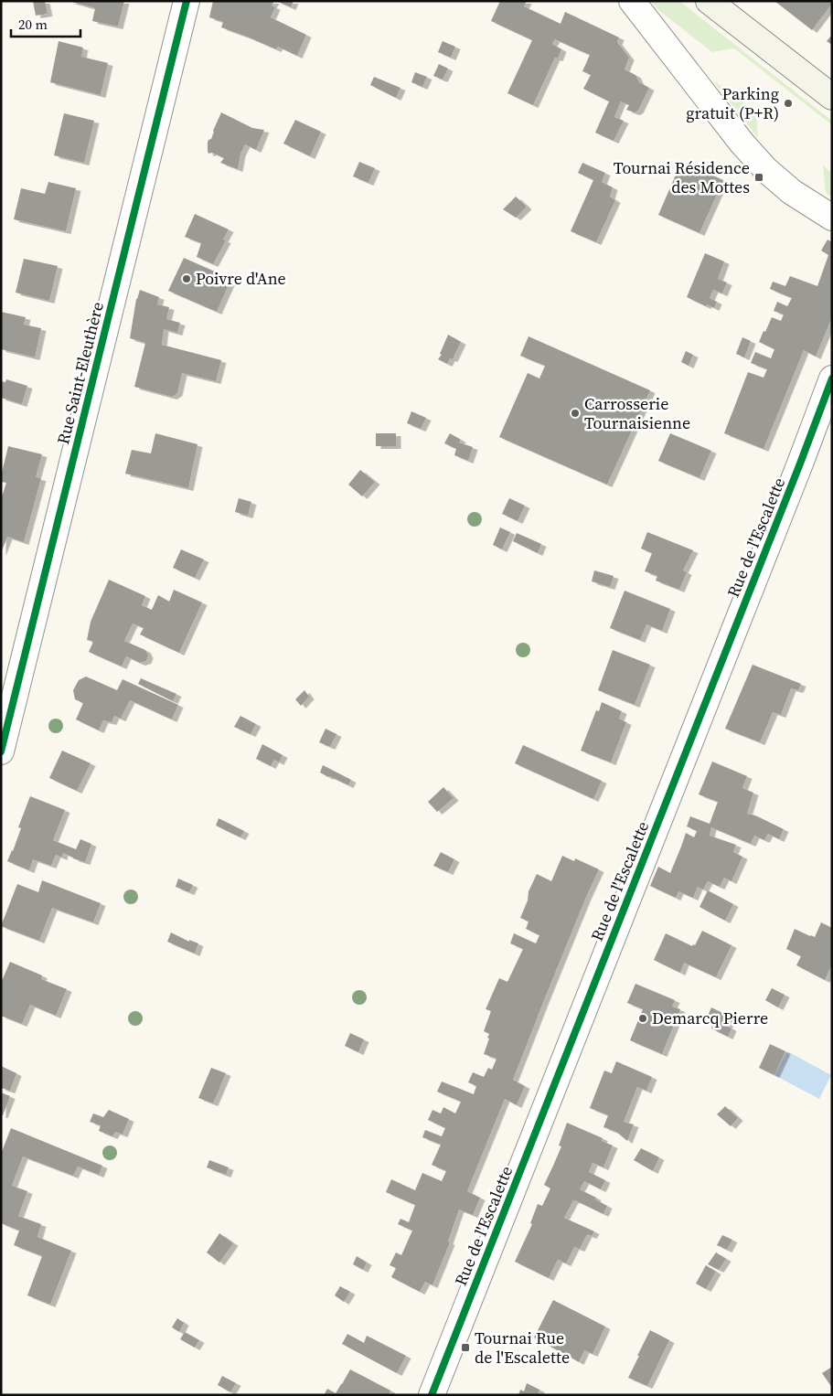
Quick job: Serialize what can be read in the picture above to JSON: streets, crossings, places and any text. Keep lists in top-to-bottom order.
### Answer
{
  "streets": {
    "street": ["Rue Saint-Eleuthère", "Rue de l'Escalette"]
  },
  "places": {
    "other": [
      "Parking gratuit (P+R)",
      "Poivre d'Ane",
      "Carrosserie Tournaisienne",
      "Demarcq Pierre"
    ],
    "transit": ["Tournai Résidence des Mottes", "Tournai Rue de l'Escalette"]
  },
  "scale_bar": "20 m"
}
